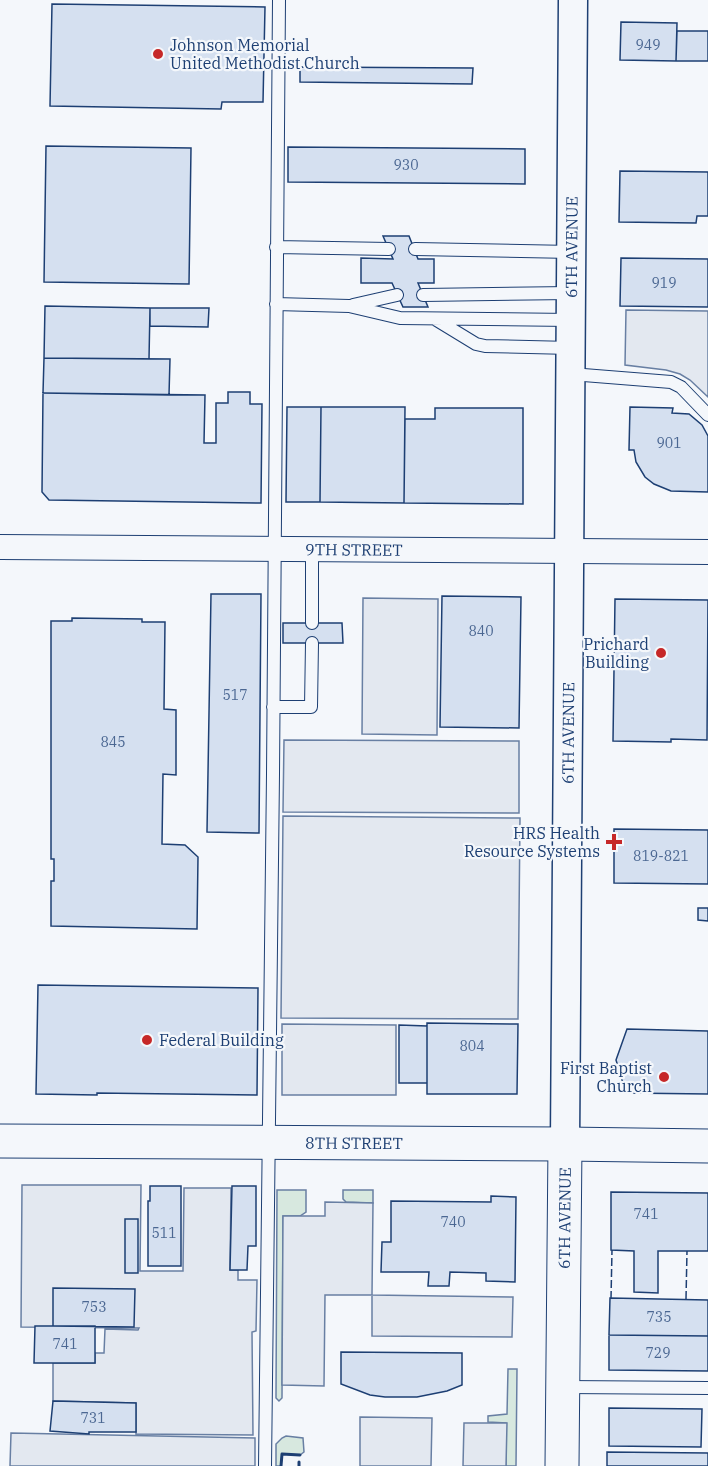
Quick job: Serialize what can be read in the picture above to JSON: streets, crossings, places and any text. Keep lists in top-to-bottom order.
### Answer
{
  "streets": {
    "main road": ["6TH AVENUE", "8TH STREET"],
    "street": ["9TH STREET"]
  },
  "crossings": [
    ["6TH AVENUE", "9TH STREET"],
    ["6TH AVENUE", "8TH STREET"]
  ],
  "places": {
    "other": [
      "Johnson Memorial United Methodist Church",
      "Prichard Building",
      "Federal Building",
      "First Baptist Church"
    ],
    "health": ["HRS Health Resource Systems"]
  },
  "house_numbers": [
    "949",
    "930",
    "919",
    "901",
    "840",
    "517",
    "845",
    "819-821",
    "804",
    "741",
    "740",
    "511",
    "753",
    "735",
    "741",
    "729",
    "731"
  ]
}
